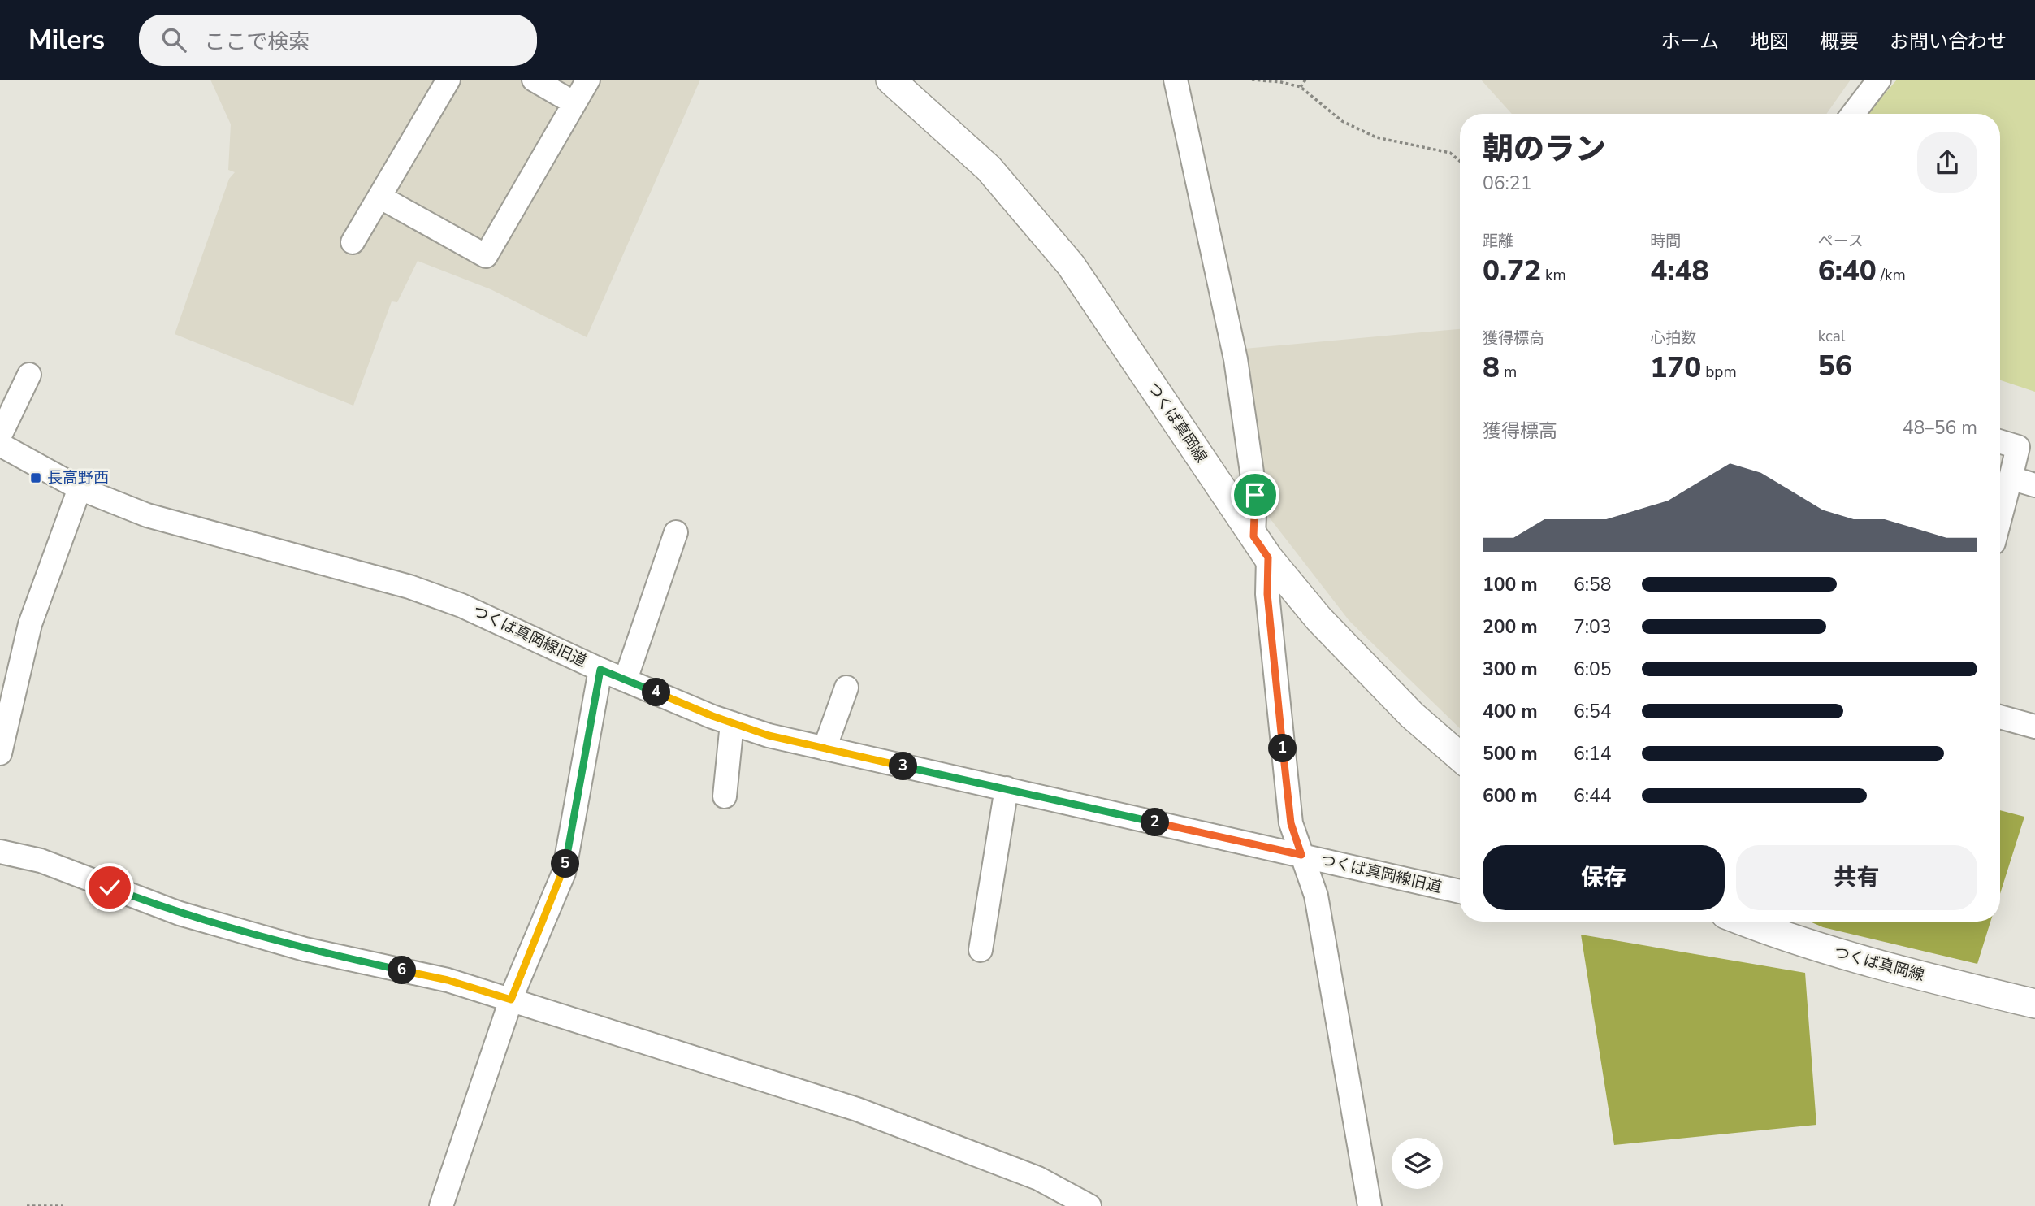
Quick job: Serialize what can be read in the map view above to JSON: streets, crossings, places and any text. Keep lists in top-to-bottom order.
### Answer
{
  "streets": {
    "main road": ["つくば真岡線"],
    "street": ["つくば真岡線旧道"]
  },
  "places": {
    "transit": ["長高野西"]
  },
  "page": {
    "header": "Milers",
    "search": "ここで検索",
    "nav": [
      "ホーム",
      "地図",
      "概要",
      "お問い合わせ"
    ],
    "heading": ["朝のラン", "06:21"],
    "stats": [
      ["距離", "0.72 km"],
      ["時間", "4:48"],
      ["ペース", "6:40 /km"],
      ["獲得標高", "8 m"],
      ["心拍数", "170 bpm"],
      ["kcal", "56"]
    ],
    "chart": ["獲得標高", "48–56 m"],
    "list": [
      {
        "name": "100 m",
        "note": "6:58"
      },
      {
        "name": "200 m",
        "note": "7:03"
      },
      {
        "name": "300 m",
        "note": "6:05"
      },
      {
        "name": "400 m",
        "note": "6:54"
      },
      {
        "name": "500 m",
        "note": "6:14"
      },
      {
        "name": "600 m",
        "note": "6:44"
      }
    ],
    "pins": [
      "4",
      "1",
      "3",
      "2",
      "5",
      "6"
    ],
    "buttons": ["保存", "共有"]
  }
}
